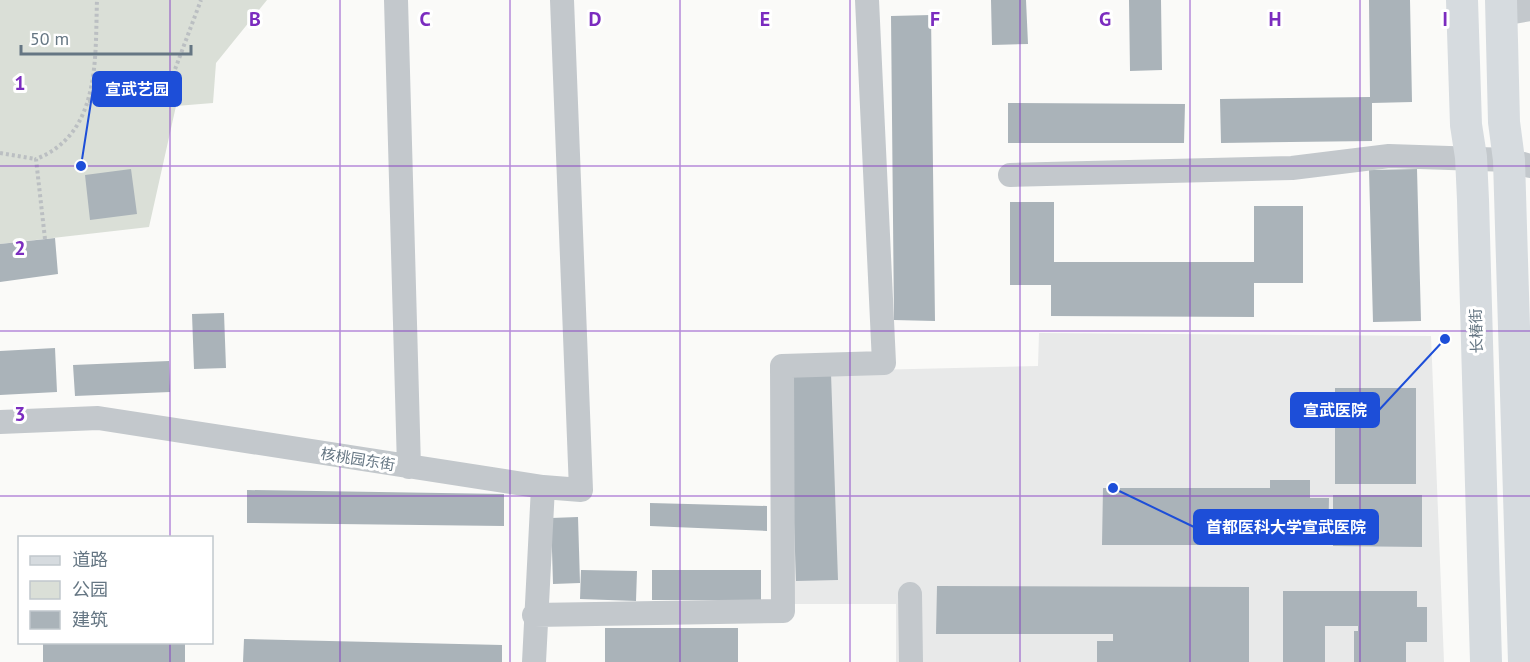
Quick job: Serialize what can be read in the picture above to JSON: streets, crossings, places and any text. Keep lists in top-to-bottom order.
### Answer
{
  "streets": {
    "main road": ["长椿街"],
    "street": ["核桃园东街"]
  },
  "places": ["宣武艺园", "宣武医院", "首都医科大学宣武医院"],
  "legend": ["道路", "公园", "建筑"],
  "scale_bar": "50 m",
  "grid": {
    "columns": [
      "B",
      "C",
      "D",
      "E",
      "F",
      "G",
      "H",
      "I"
    ],
    "rows": ["1", "2", "3"]
  }
}
